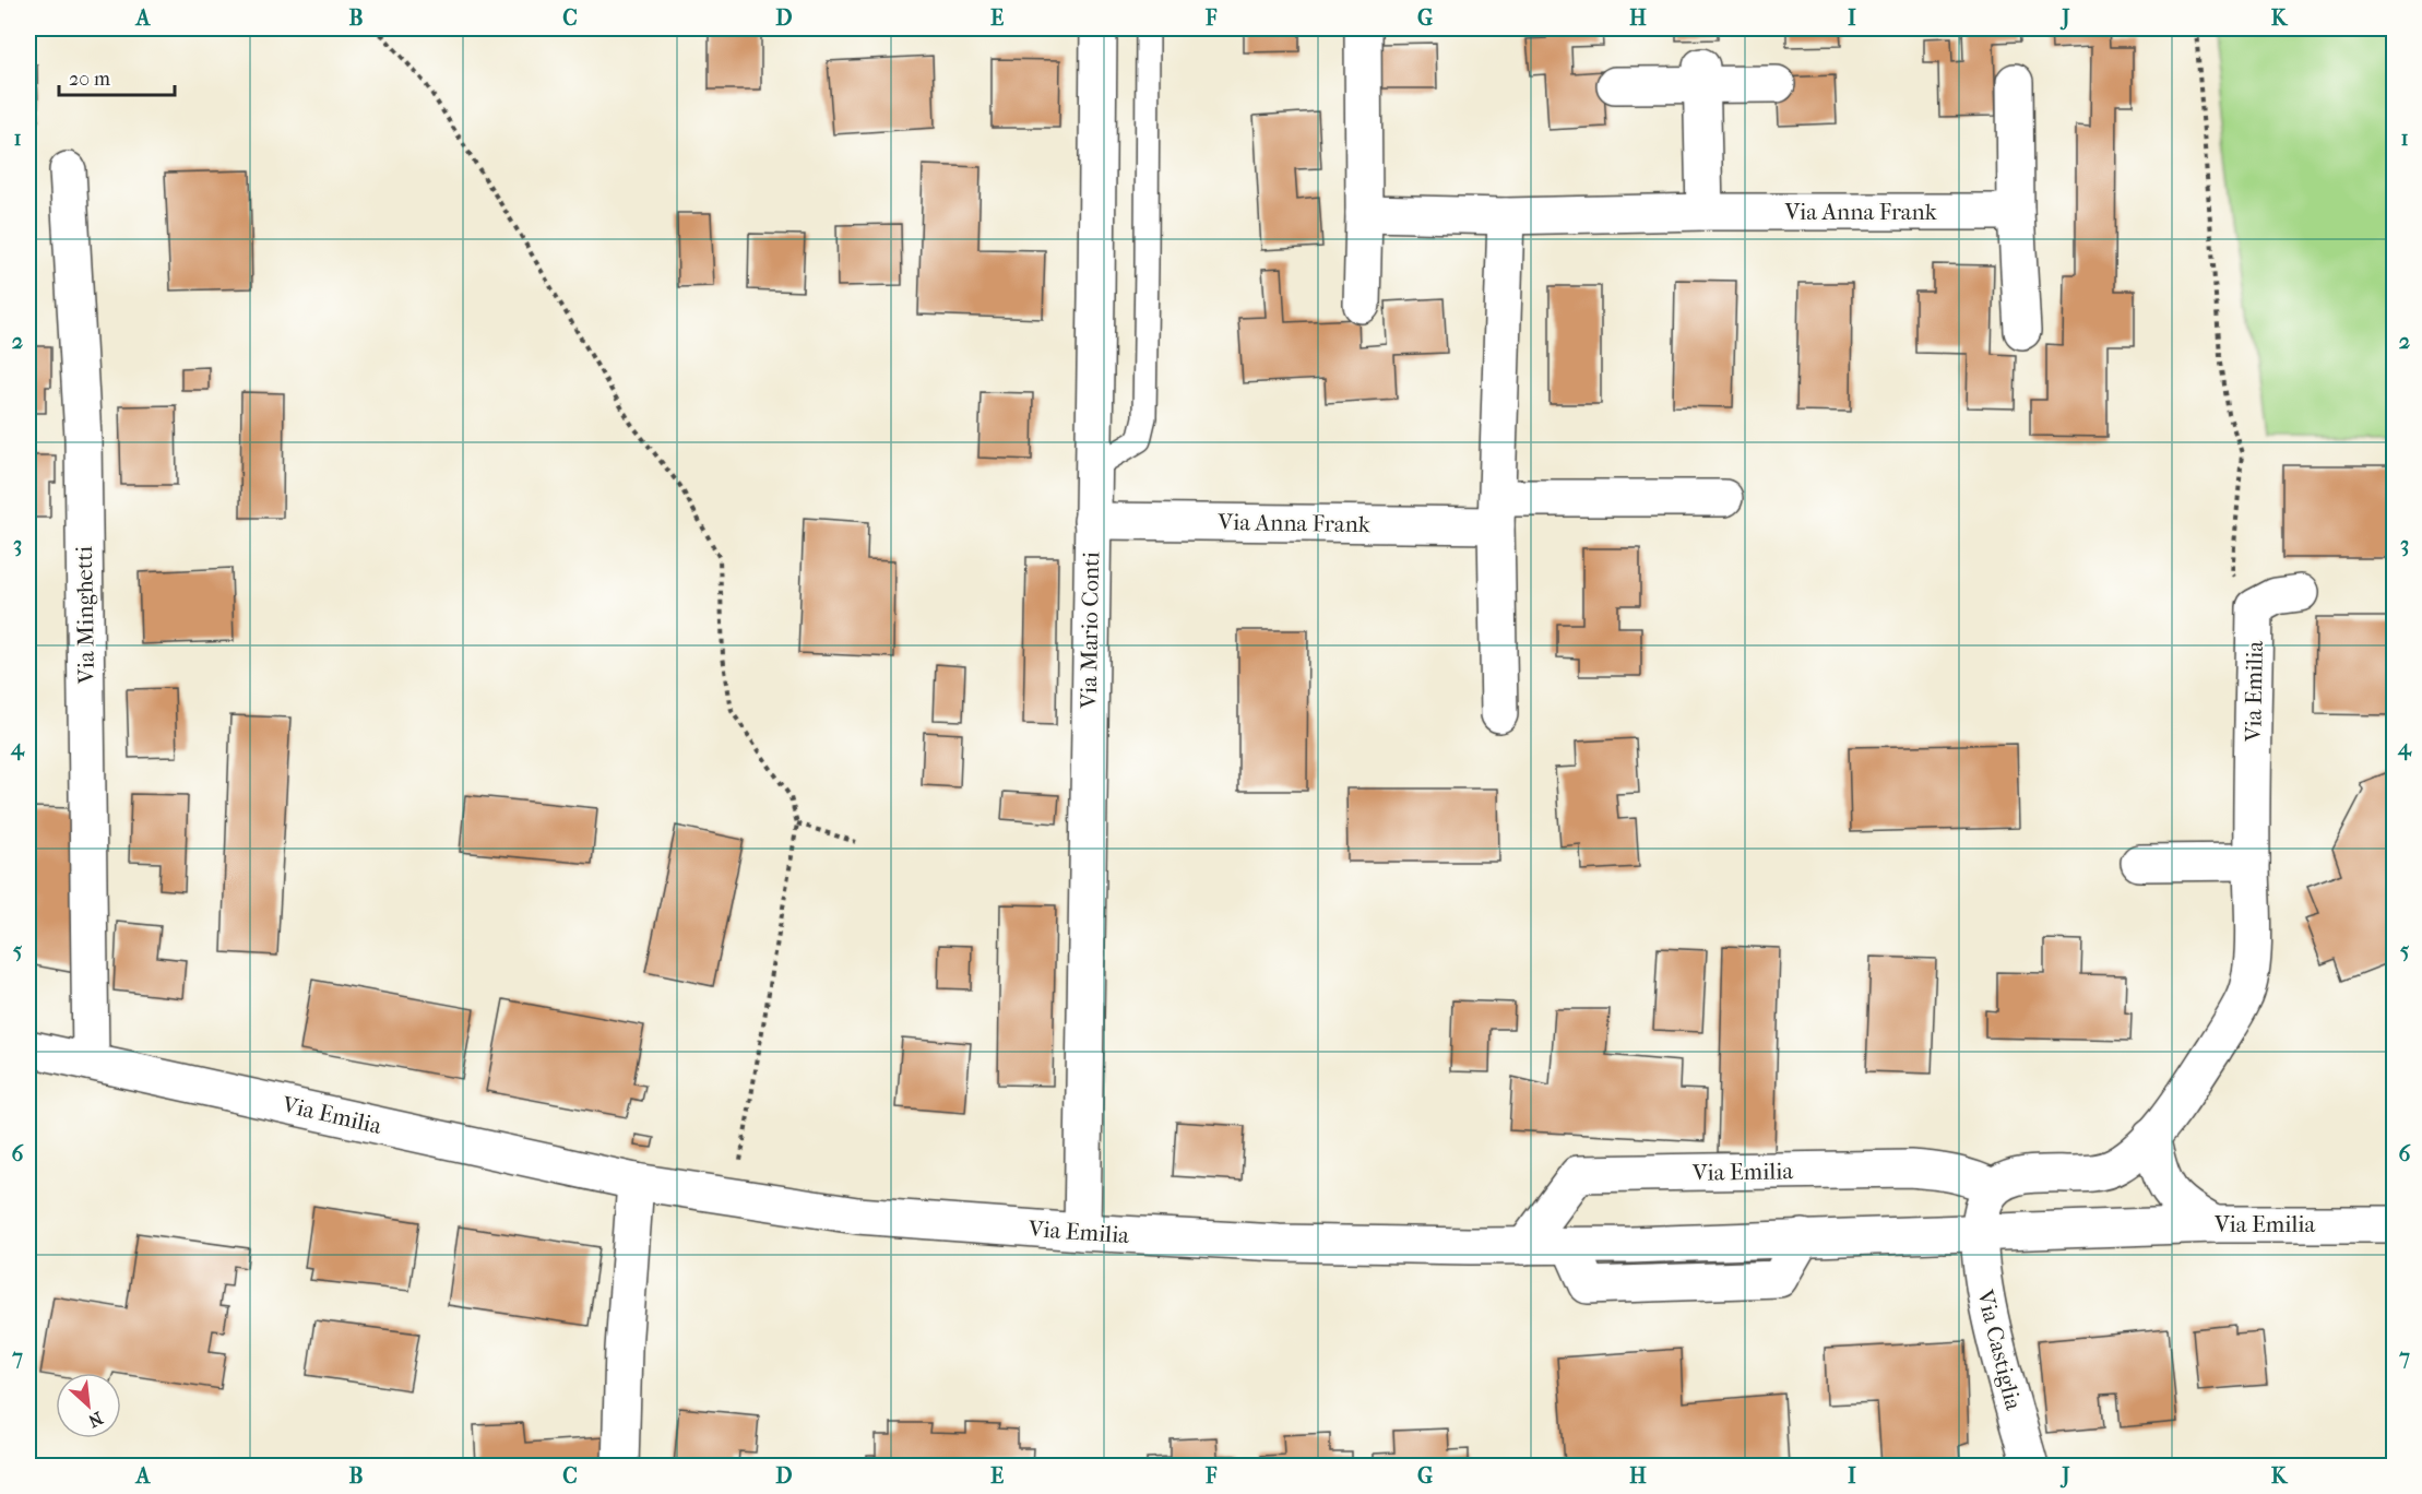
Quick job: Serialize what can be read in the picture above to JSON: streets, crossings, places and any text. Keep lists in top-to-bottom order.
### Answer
{
  "streets": {
    "street": [
      "Via Anna Frank",
      "Via Minghetti",
      "Via Mario Conti",
      "Via Emilia",
      "Via Castiglia"
    ]
  },
  "crossings": [
    ["Via Anna Frank", "Via Mario Conti"],
    ["Via Minghetti", "Via Emilia"],
    ["Via Mario Conti", "Via Emilia"],
    ["Via Emilia", "Via Castiglia"]
  ],
  "scale_bar": "20 m",
  "north": "bottom right",
  "grid": {
    "columns": [
      "A",
      "B",
      "C",
      "D",
      "E",
      "F",
      "G",
      "H",
      "I",
      "J",
      "K"
    ],
    "rows": [
      "1",
      "2",
      "3",
      "4",
      "5",
      "6",
      "7"
    ]
  }
}
